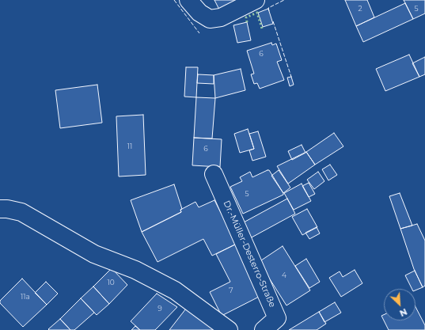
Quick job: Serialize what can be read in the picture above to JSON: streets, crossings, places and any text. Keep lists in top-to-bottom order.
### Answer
{
  "streets": {
    "street": ["Dr.-Müller-Desterro-Straße"]
  },
  "house_numbers": [
    "2",
    "5",
    "6",
    "11",
    "6",
    "5",
    "4",
    "10",
    "7",
    "11a",
    "9"
  ],
  "north": "bottom right"
}
